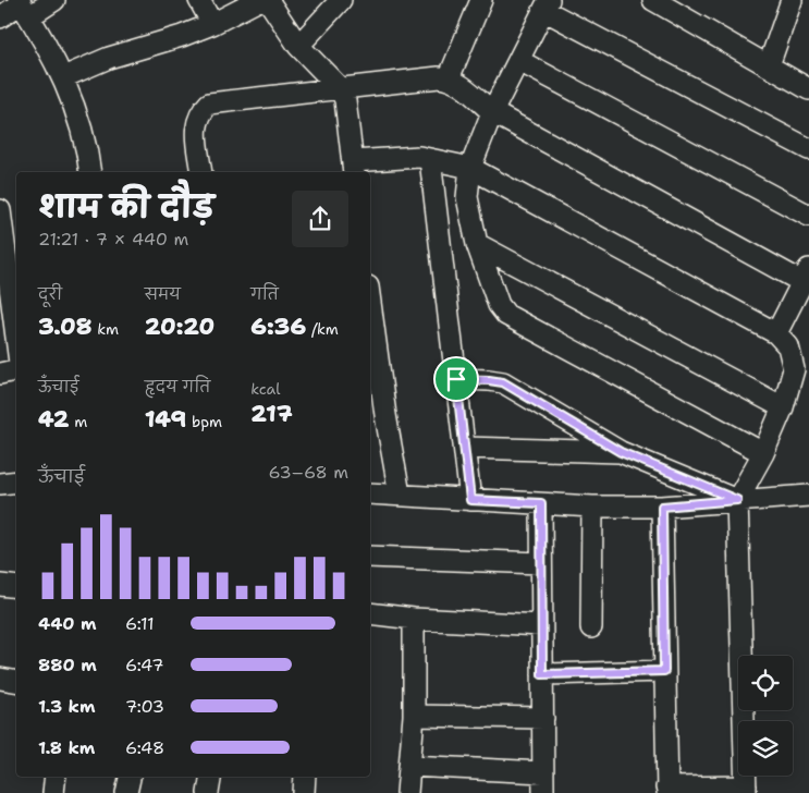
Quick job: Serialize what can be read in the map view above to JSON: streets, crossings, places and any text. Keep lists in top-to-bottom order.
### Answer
{
  "page": {
    "heading": ["शाम की दौड़", "21:21 · 7 × 440 m"],
    "stats": [
      ["दूरी", "3.08 km"],
      ["समय", "20:20"],
      ["गति", "6:36 /km"],
      ["ऊँचाई", "42 m"],
      ["हृदय गति", "149 bpm"],
      ["kcal", "217"]
    ],
    "chart": ["ऊँचाई", "63–68 m"],
    "list": [
      {
        "name": "440 m",
        "note": "6:11"
      },
      {
        "name": "880 m",
        "note": "6:47"
      },
      {
        "name": "1.3 km",
        "note": "7:03"
      },
      {
        "name": "1.8 km",
        "note": "6:48"
      }
    ]
  }
}
